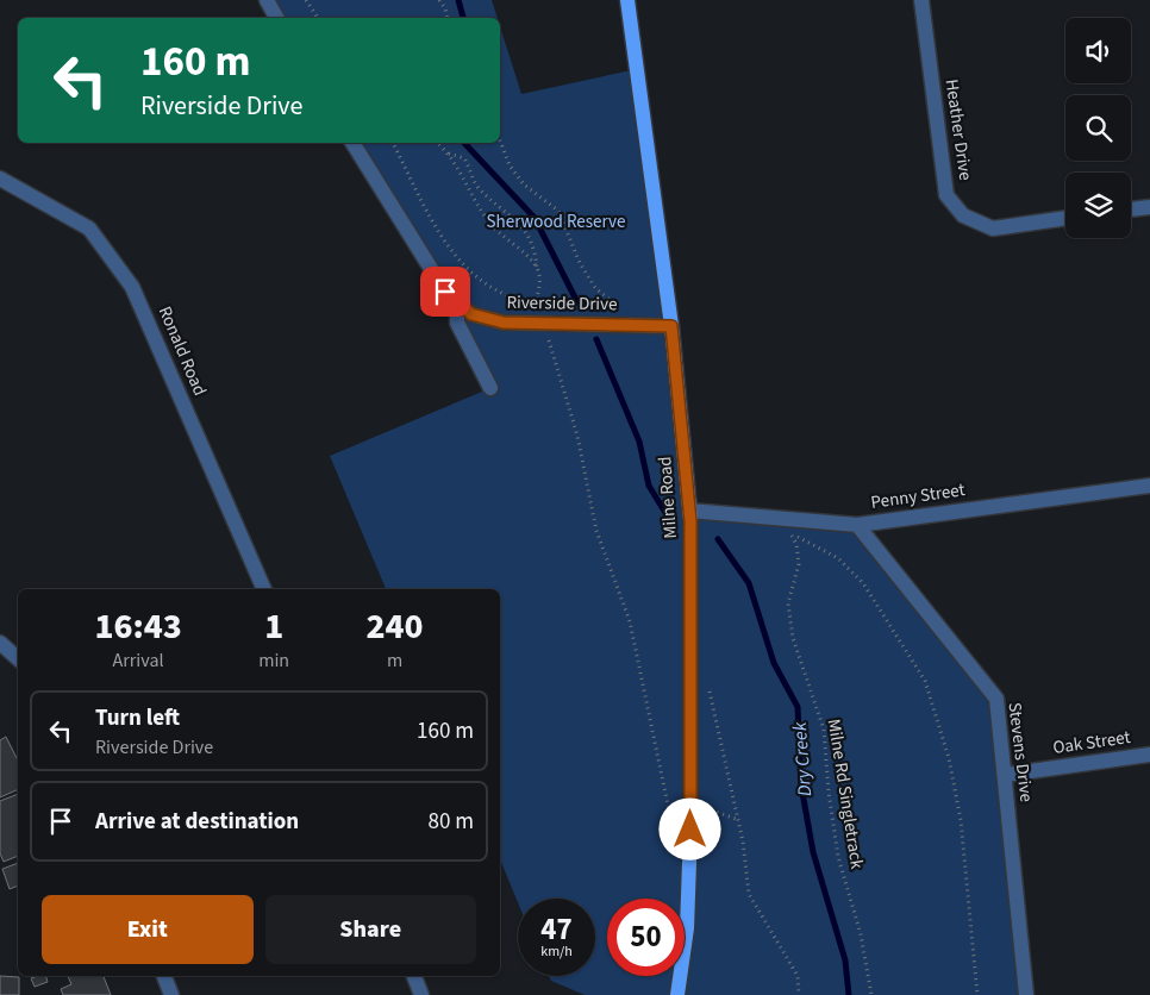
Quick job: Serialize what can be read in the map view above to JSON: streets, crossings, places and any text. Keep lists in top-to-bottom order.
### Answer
{
  "streets": {
    "main road": ["Milne Road"],
    "street": [
      "Heather Drive",
      "Riverside Drive",
      "Ronald Road",
      "Penny Street",
      "Oak Street",
      "Stevens Drive"
    ],
    "path": ["Milne Rd Singletrack"]
  },
  "crossings": [
    ["Riverside Drive", "Milne Road"],
    ["Penny Street", "Milne Road"],
    ["Penny Street", "Stevens Drive"],
    ["Oak Street", "Stevens Drive"]
  ],
  "water": ["Dry Creek"],
  "parks": ["Sherwood Reserve"],
  "page": {
    "turn": ["160 m", "Riverside Drive"],
    "eta": [
      "16:43",
      "Arrival",
      "1",
      "min",
      "240",
      "m"
    ],
    "list": [
      {
        "name": "Turn left",
        "note": "Riverside Drive",
        "value": "160 m"
      },
      {
        "name": "Arrive at destination",
        "value": "80 m"
      }
    ],
    "buttons": ["Exit", "Share"],
    "speed": "47 km/h",
    "limit": "50"
  }
}
